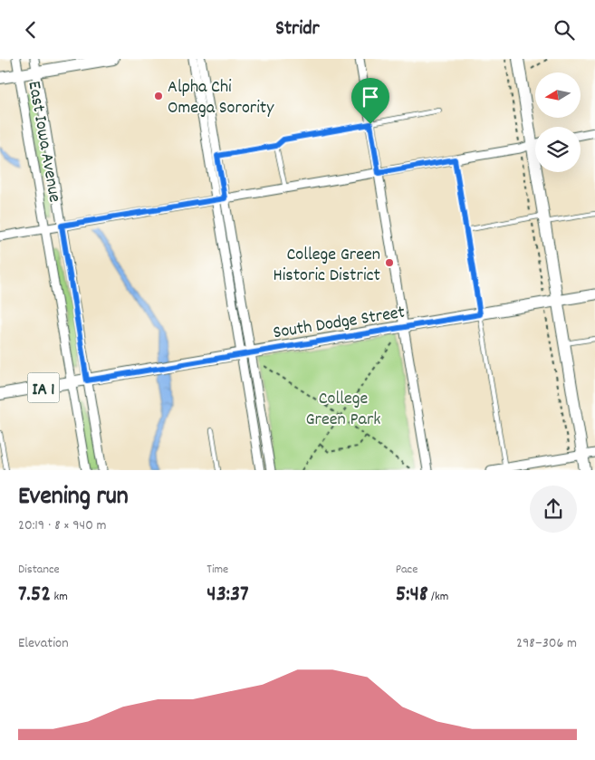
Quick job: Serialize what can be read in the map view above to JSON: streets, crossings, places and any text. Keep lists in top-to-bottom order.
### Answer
{
  "streets": {
    "main road": ["South Dodge Street", "IA 1"],
    "street": ["East Iowa Avenue"]
  },
  "crossings": [
    ["East Iowa Avenue", "South Dodge Street"],
    ["East Iowa Avenue", "IA 1"],
    ["South Dodge Street", "IA 1"]
  ],
  "parks": ["College Green Park"],
  "places": ["Alpha Chi Omega Sorority", "College Green Historic District"],
  "north": "left",
  "page": {
    "header": "Stridr",
    "heading": ["Evening run", "20:19 · 8 × 940 m"],
    "stats": [
      ["Distance", "7.52 km"],
      ["Time", "43:37"],
      ["Pace", "5:48 /km"]
    ],
    "chart": ["Elevation", "298–306 m"]
  }
}
